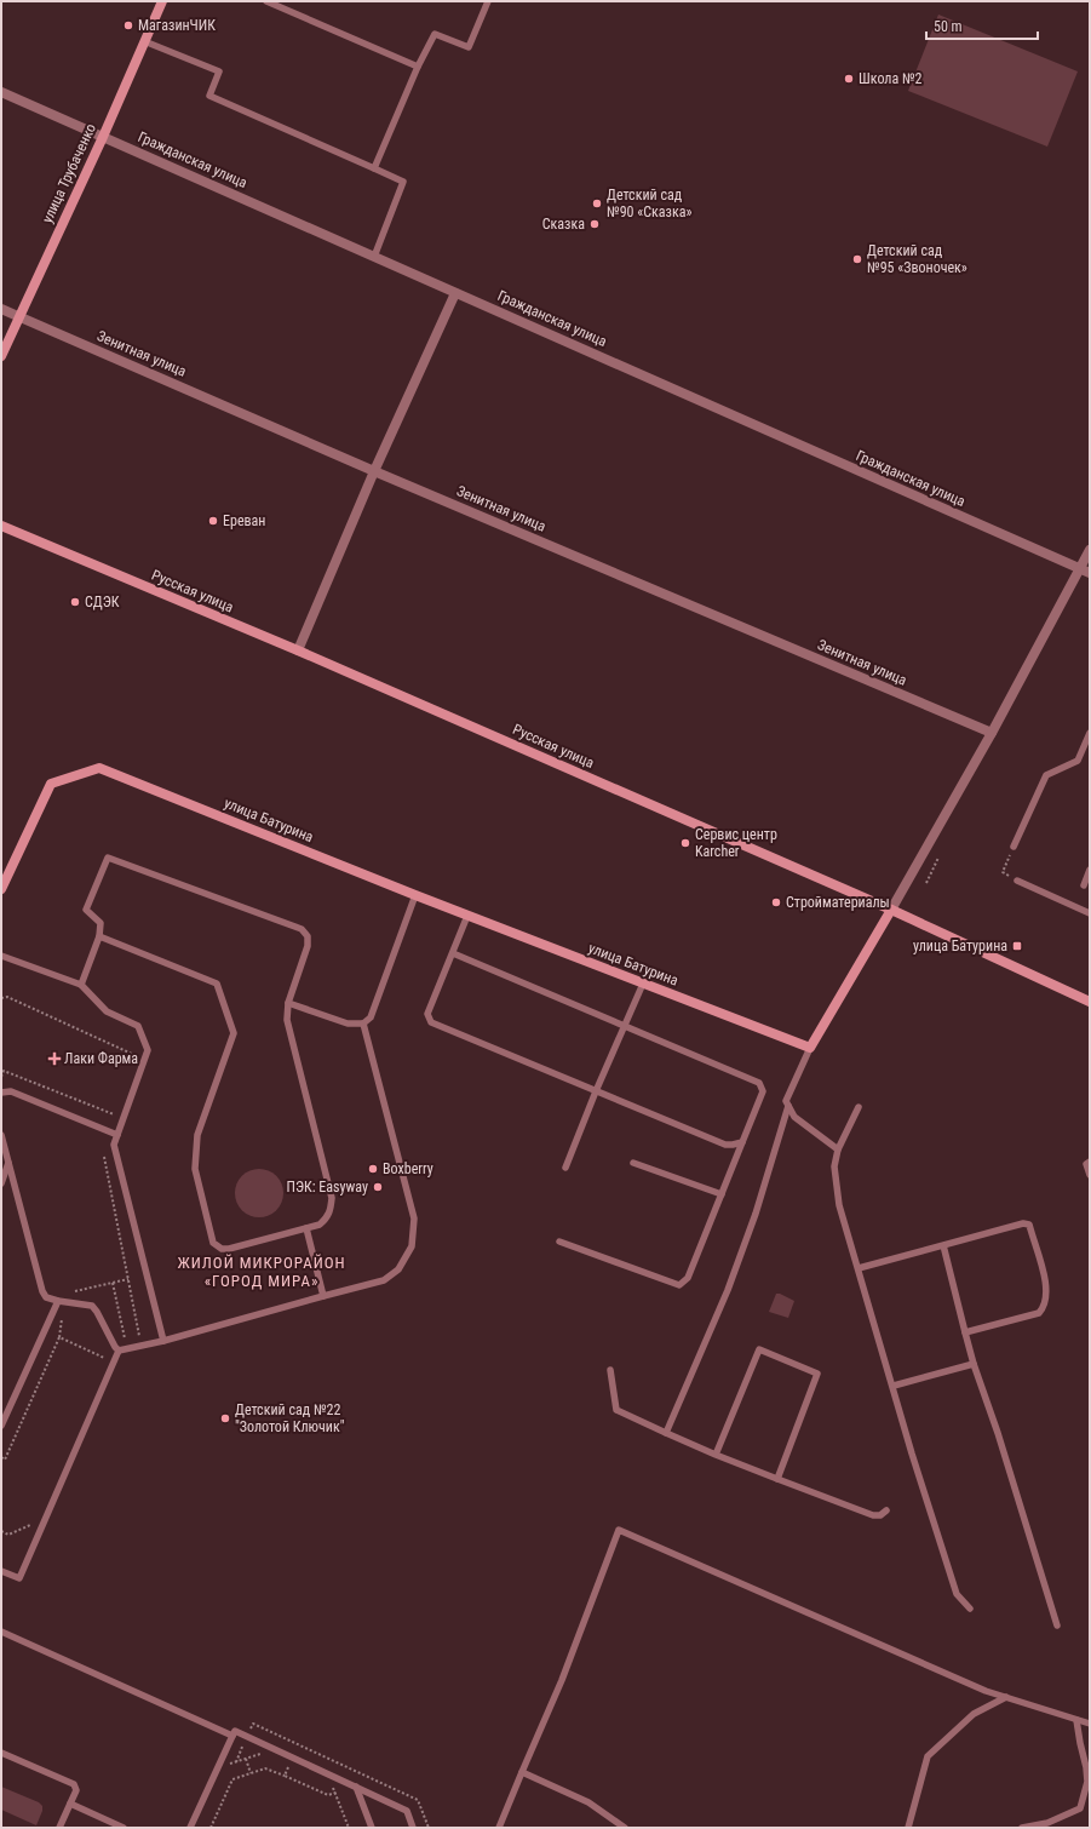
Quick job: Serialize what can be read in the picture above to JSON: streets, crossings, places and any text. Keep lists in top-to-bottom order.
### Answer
{
  "streets": {
    "street": [
      "Гражданская улица",
      "улица Трубаченко",
      "Зенитная улица",
      "Русская улица",
      "улица Батурина"
    ]
  },
  "crossings": [
    ["Гражданская улица", "улица Трубаченко"],
    ["улица Трубаченко", "Зенитная улица"]
  ],
  "districts": ["ЖИЛОЙ МИКРОРАЙОН «ГОРОД МИРА»"],
  "places": {
    "other": [
      "МагазинЧИК",
      "Школа №2",
      "Детский сад №90 «Сказка»",
      "Сказка",
      "Детский сад №95 «Звоночек»",
      "Ереван",
      "СДЭК",
      "Сервис центр Karcher",
      "Стройматериалы",
      "Boxberry",
      "ПЭК: Easyway",
      "Детский сад №22 \"Золотой Ключик\""
    ],
    "transit": ["улица Батурина"],
    "health": ["Лаки Фарма"]
  },
  "scale_bar": "50 m"
}
